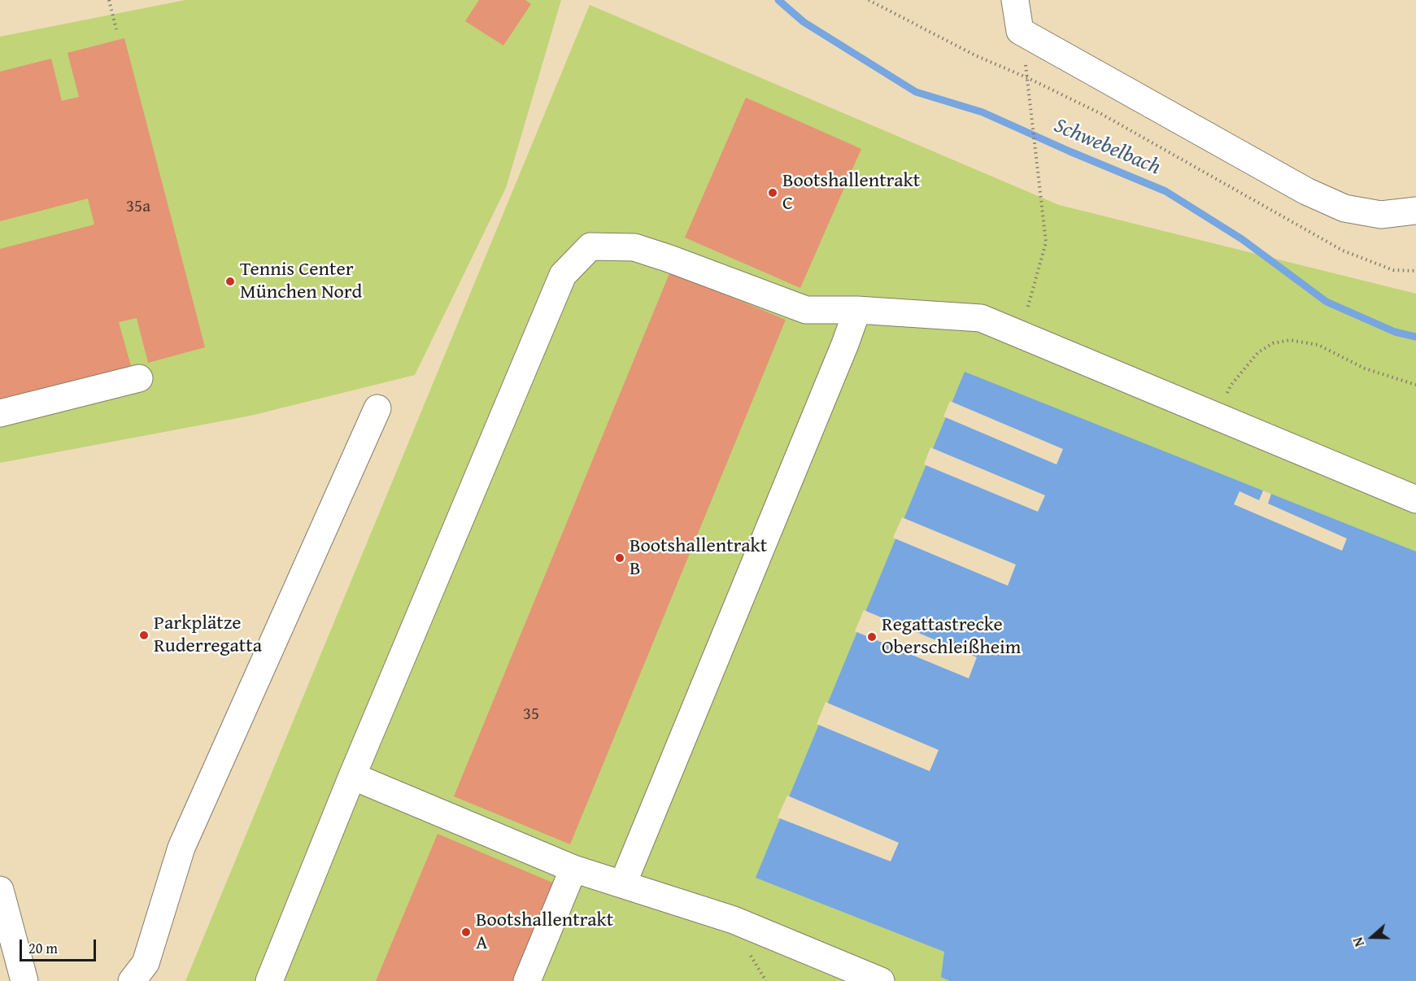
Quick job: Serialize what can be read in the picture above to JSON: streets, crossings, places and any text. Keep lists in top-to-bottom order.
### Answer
{
  "water": ["Schwebelbach"],
  "places": [
    "Bootshallentrakt C",
    "Tennis Center München Nord",
    "Bootshallentrakt B",
    "Parkplätze Ruderregatta",
    "Regattastrecke Oberschleißheim",
    "Bootshallentrakt A"
  ],
  "house_numbers": ["35a", "35"],
  "scale_bar": "20 m",
  "north": "left"
}
